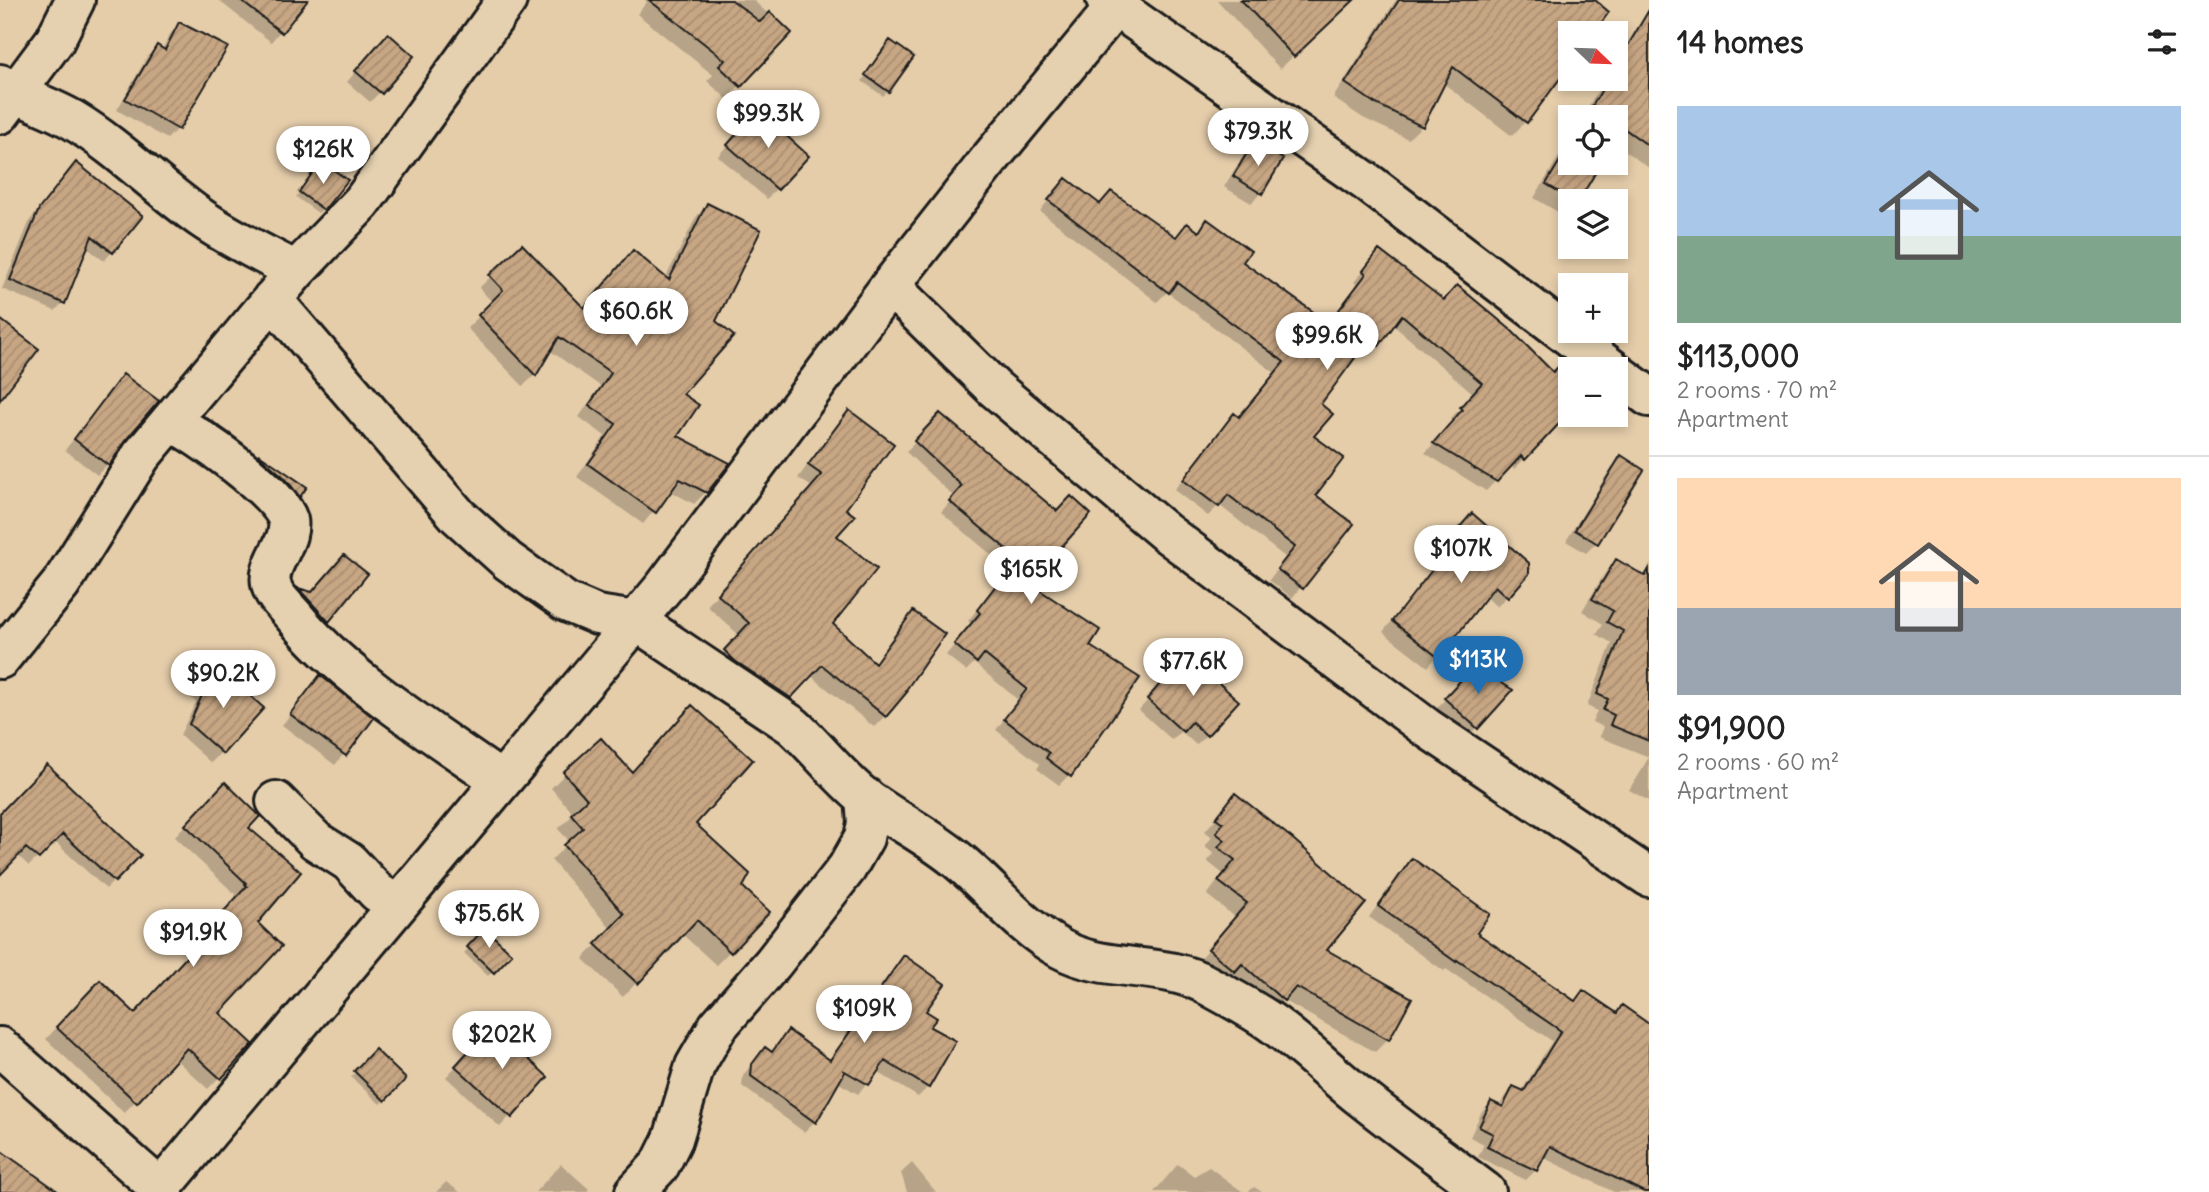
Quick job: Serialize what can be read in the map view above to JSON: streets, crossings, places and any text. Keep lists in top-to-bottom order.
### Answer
{
  "north": "bottom right",
  "page": {
    "heading": "14 homes",
    "map_buttons": ["+", "−"],
    "list": [
      {
        "name": "$113,000",
        "note": "2 rooms · 70 m² · Apartment"
      },
      {
        "name": "$91,900",
        "note": "2 rooms · 60 m² · Apartment"
      }
    ],
    "price": [
      "$99.3K",
      "$79.3K",
      "$126K",
      "$60.6K",
      "$99.6K",
      "$107K",
      "$165K",
      "$113K",
      "$77.6K",
      "$90.2K",
      "$75.6K",
      "$91.9K",
      "$109K",
      "$202K"
    ]
  }
}
